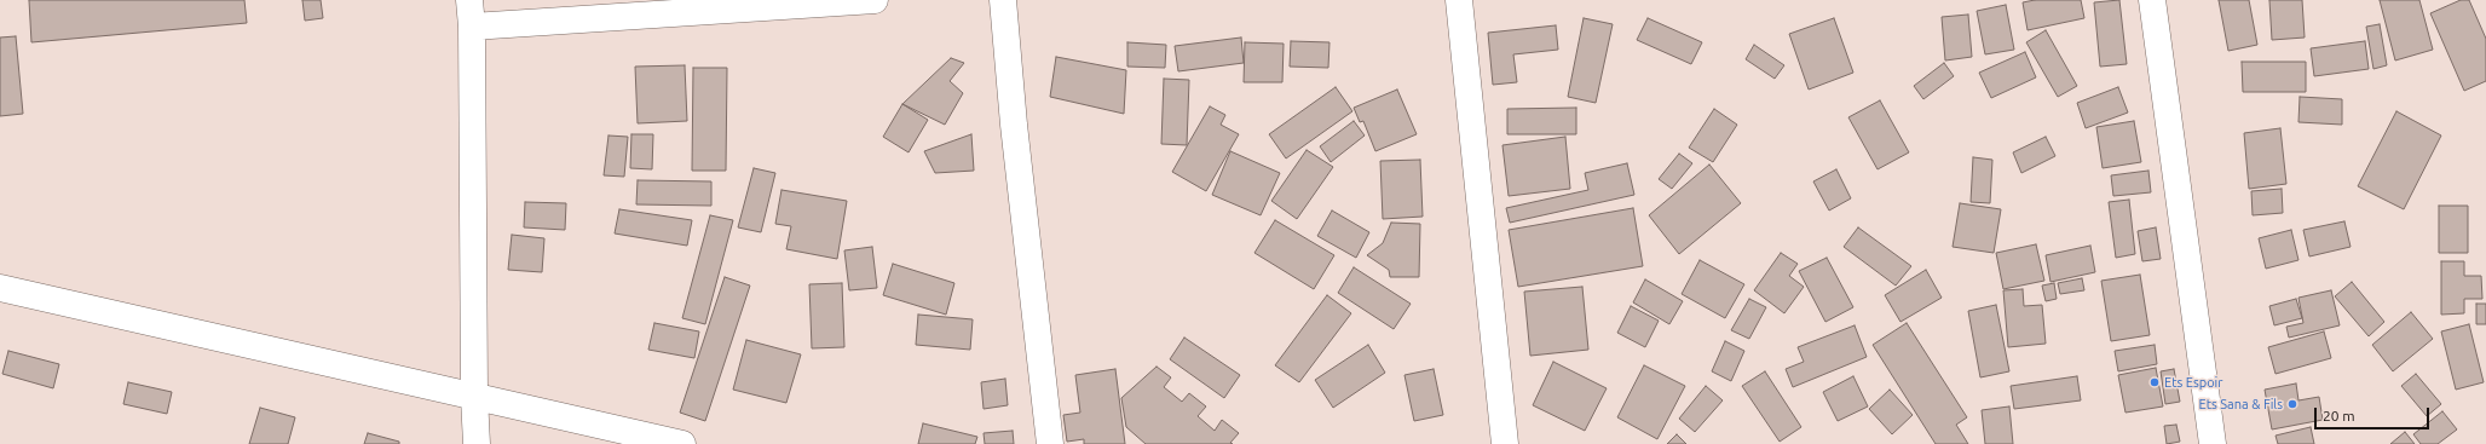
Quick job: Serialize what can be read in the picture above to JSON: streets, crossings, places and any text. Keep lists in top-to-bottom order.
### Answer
{
  "places": ["Ets Espoir", "Ets Sana & Fils"],
  "scale_bar": "20 m"
}
